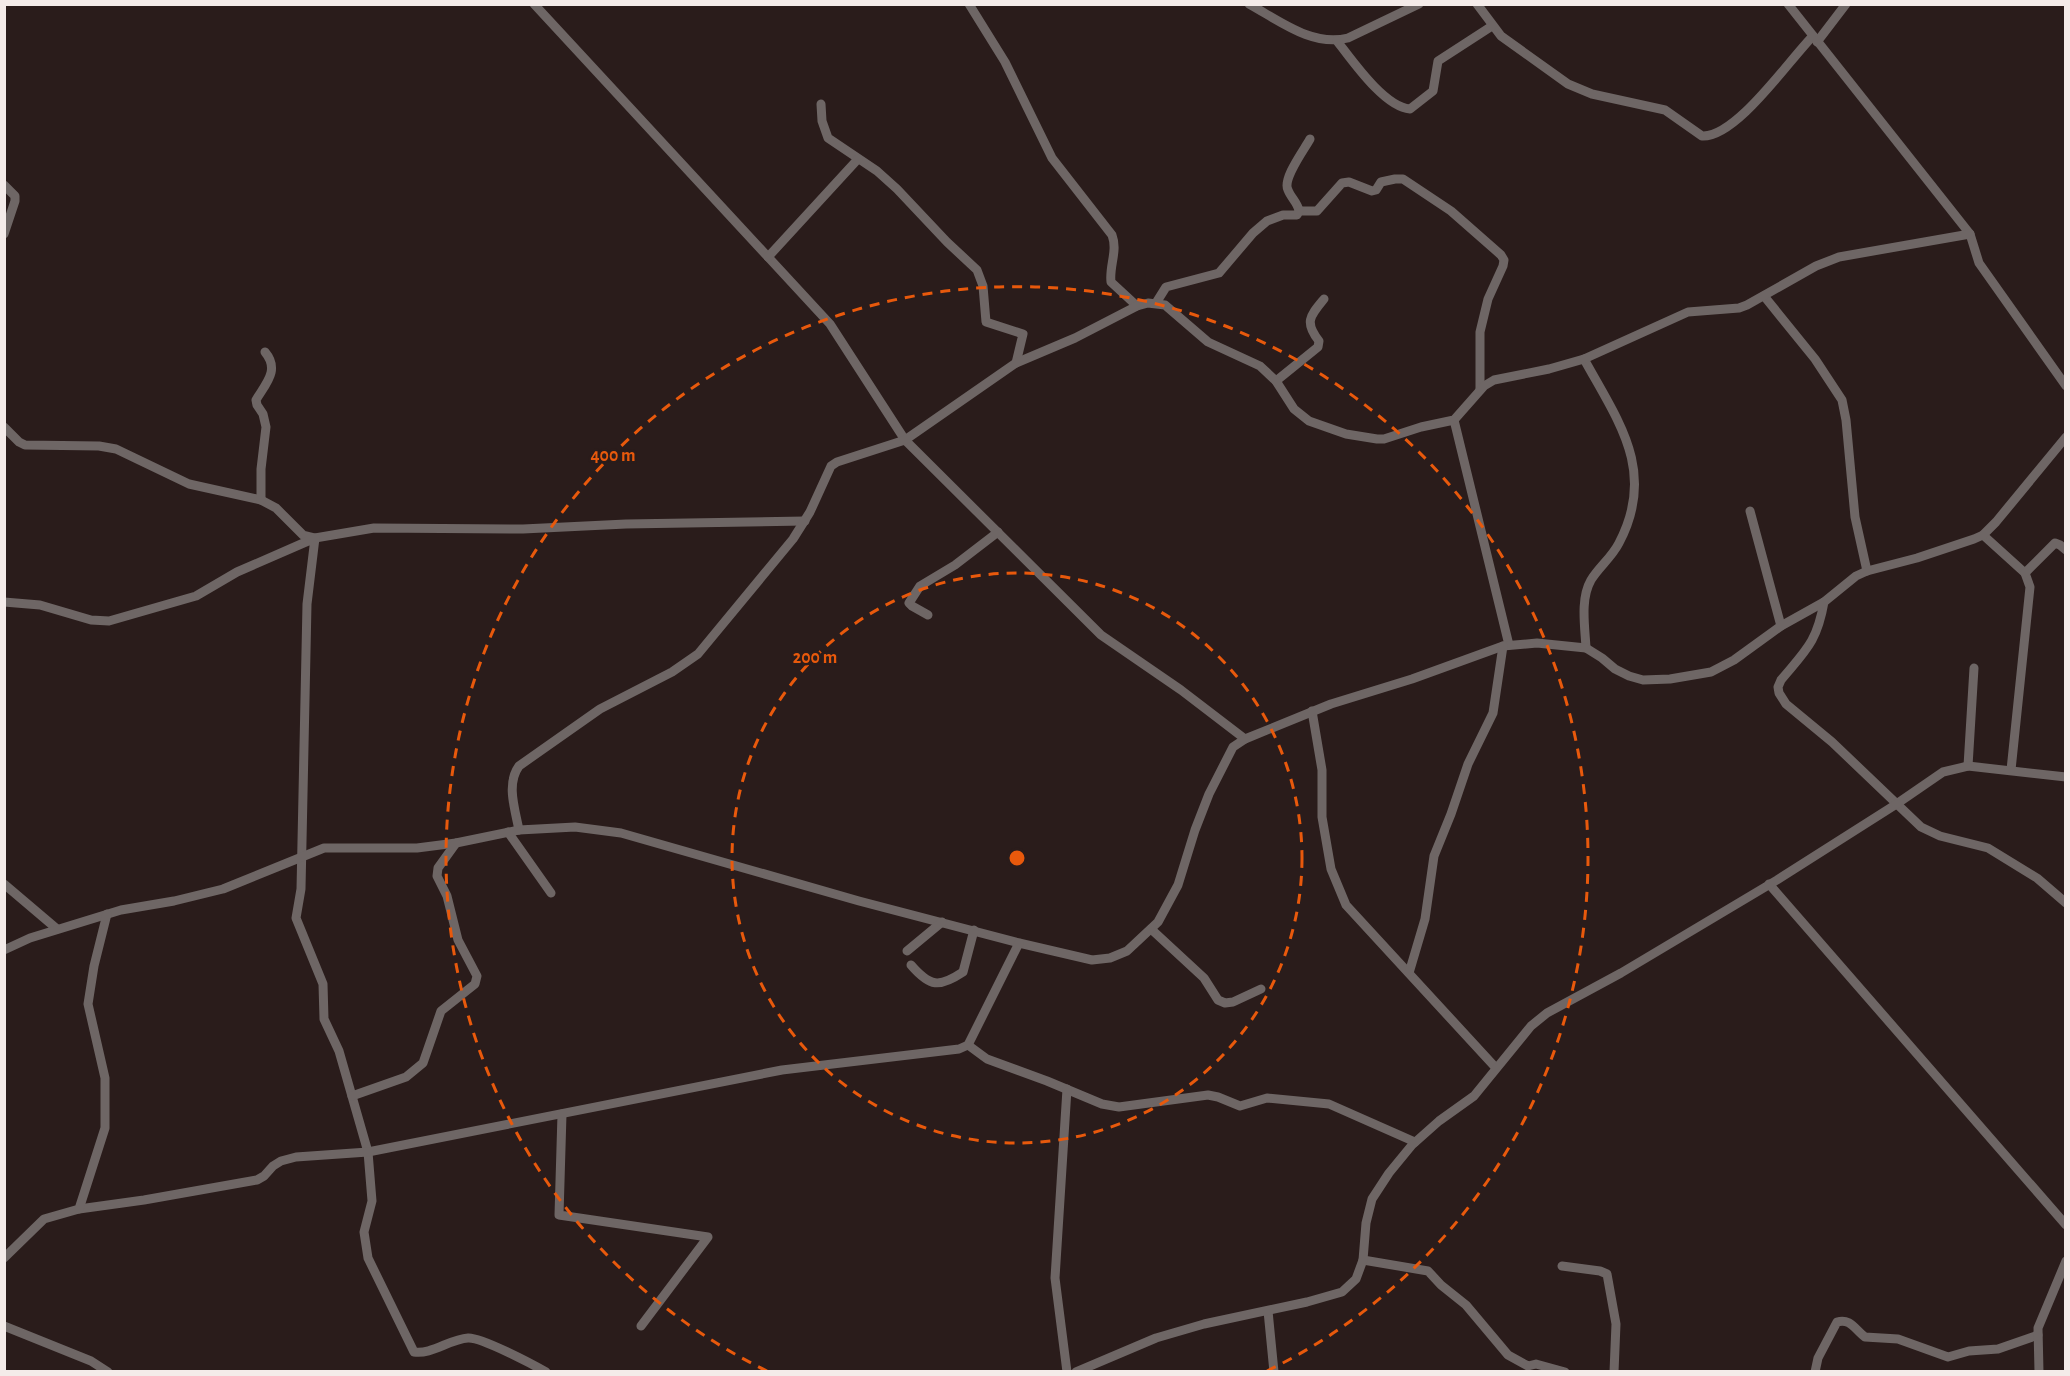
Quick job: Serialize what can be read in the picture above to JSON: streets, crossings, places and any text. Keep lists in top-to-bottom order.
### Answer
{
  "rings": ["400 m", "200 m"]
}
